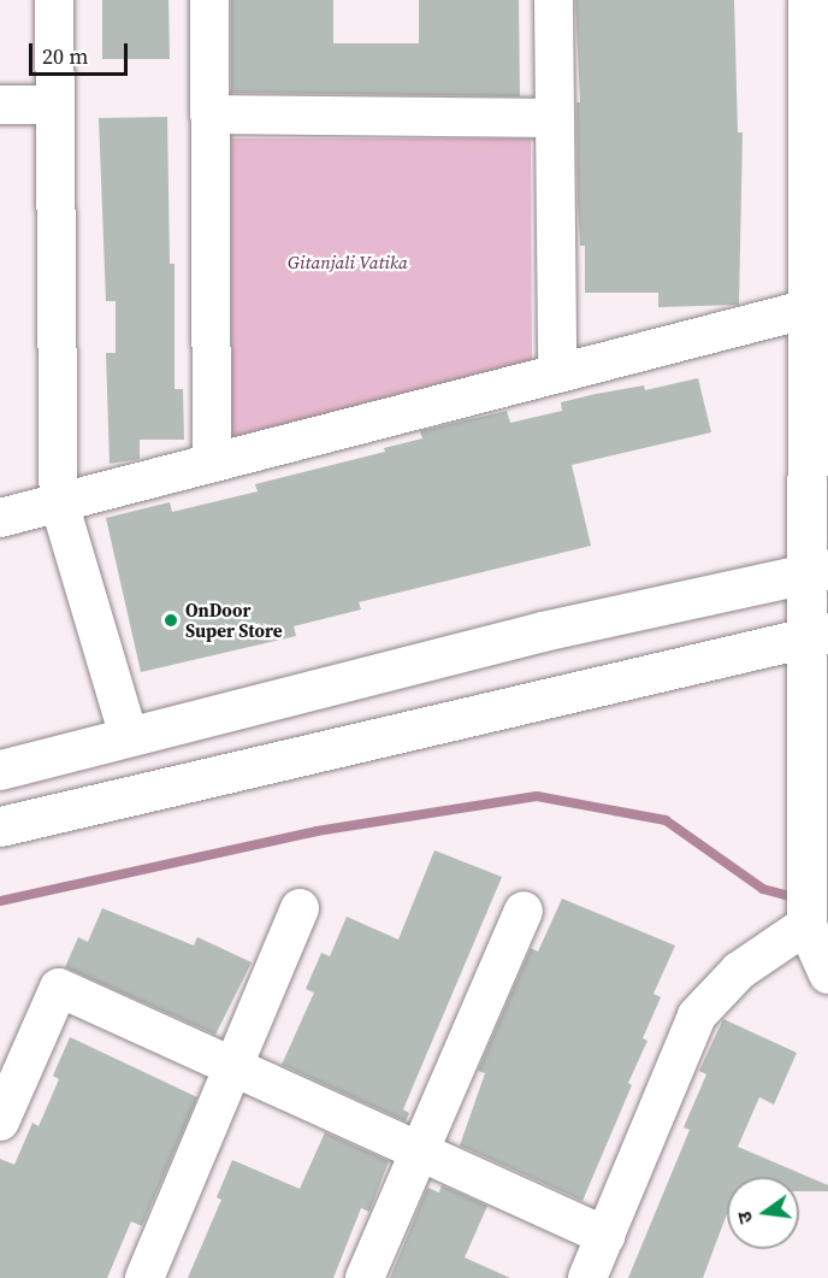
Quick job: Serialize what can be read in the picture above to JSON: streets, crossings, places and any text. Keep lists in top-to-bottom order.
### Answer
{
  "parks": ["Gitanjali Vatika"],
  "places": ["OnDoor Super Store"],
  "scale_bar": "20 m",
  "north": "left"
}
